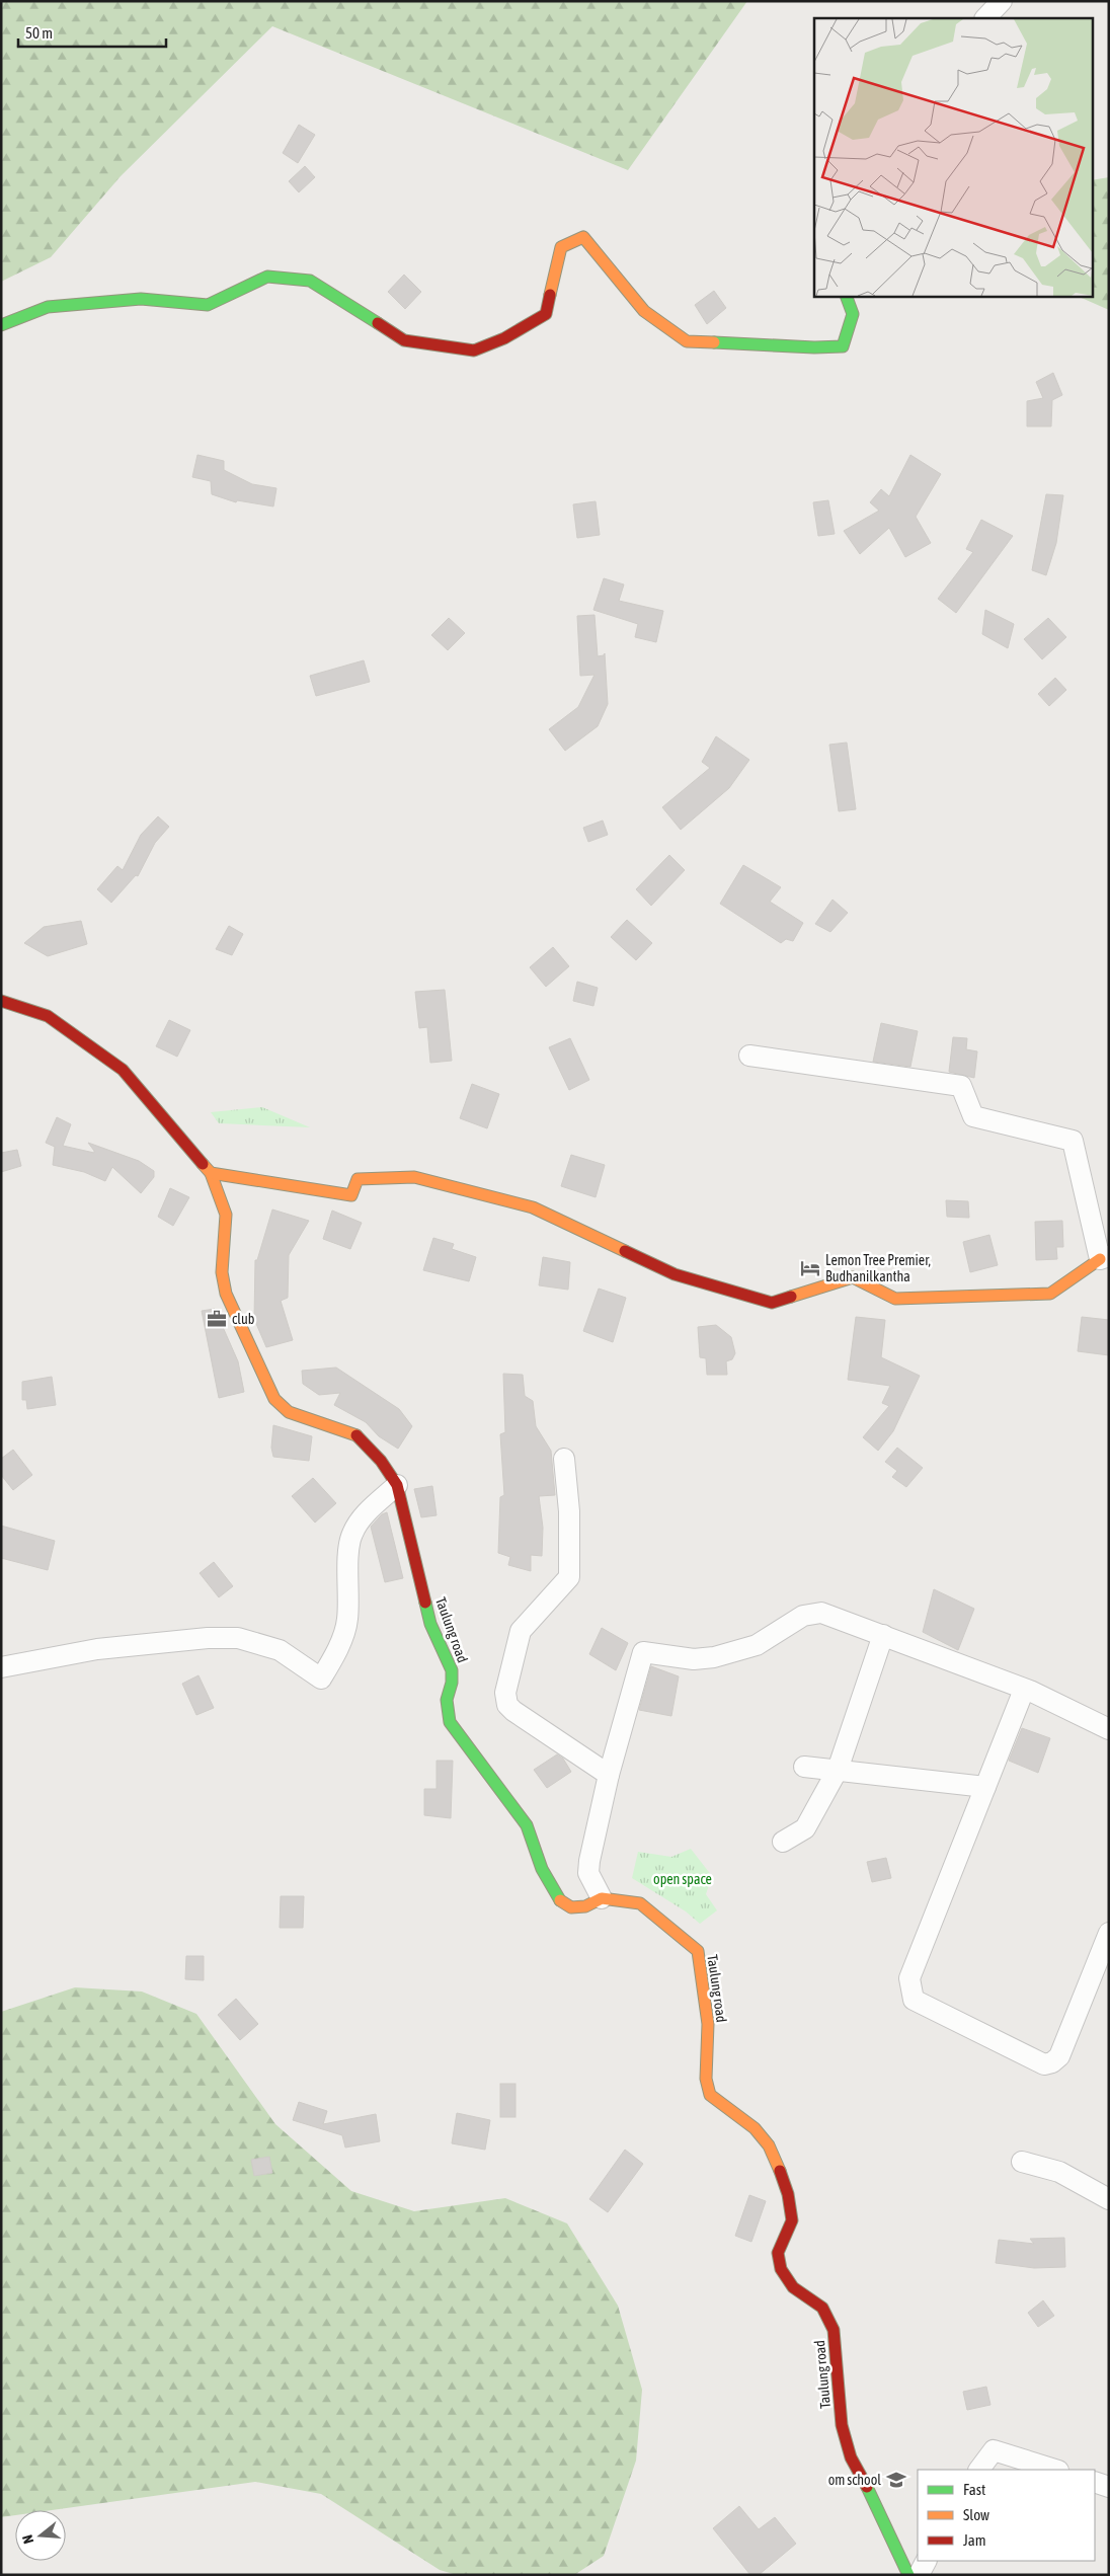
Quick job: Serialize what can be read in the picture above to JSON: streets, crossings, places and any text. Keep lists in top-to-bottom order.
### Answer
{
  "streets": {
    "street": ["Taulung road"]
  },
  "parks": ["open space"],
  "places": {
    "hotel": ["Lemon Tree Premier, Budhanilkantha"],
    "office": ["club"],
    "school or university": ["om school"]
  },
  "legend": ["Fast", "Slow", "Jam"],
  "scale_bar": "50 m",
  "north": "left"
}
